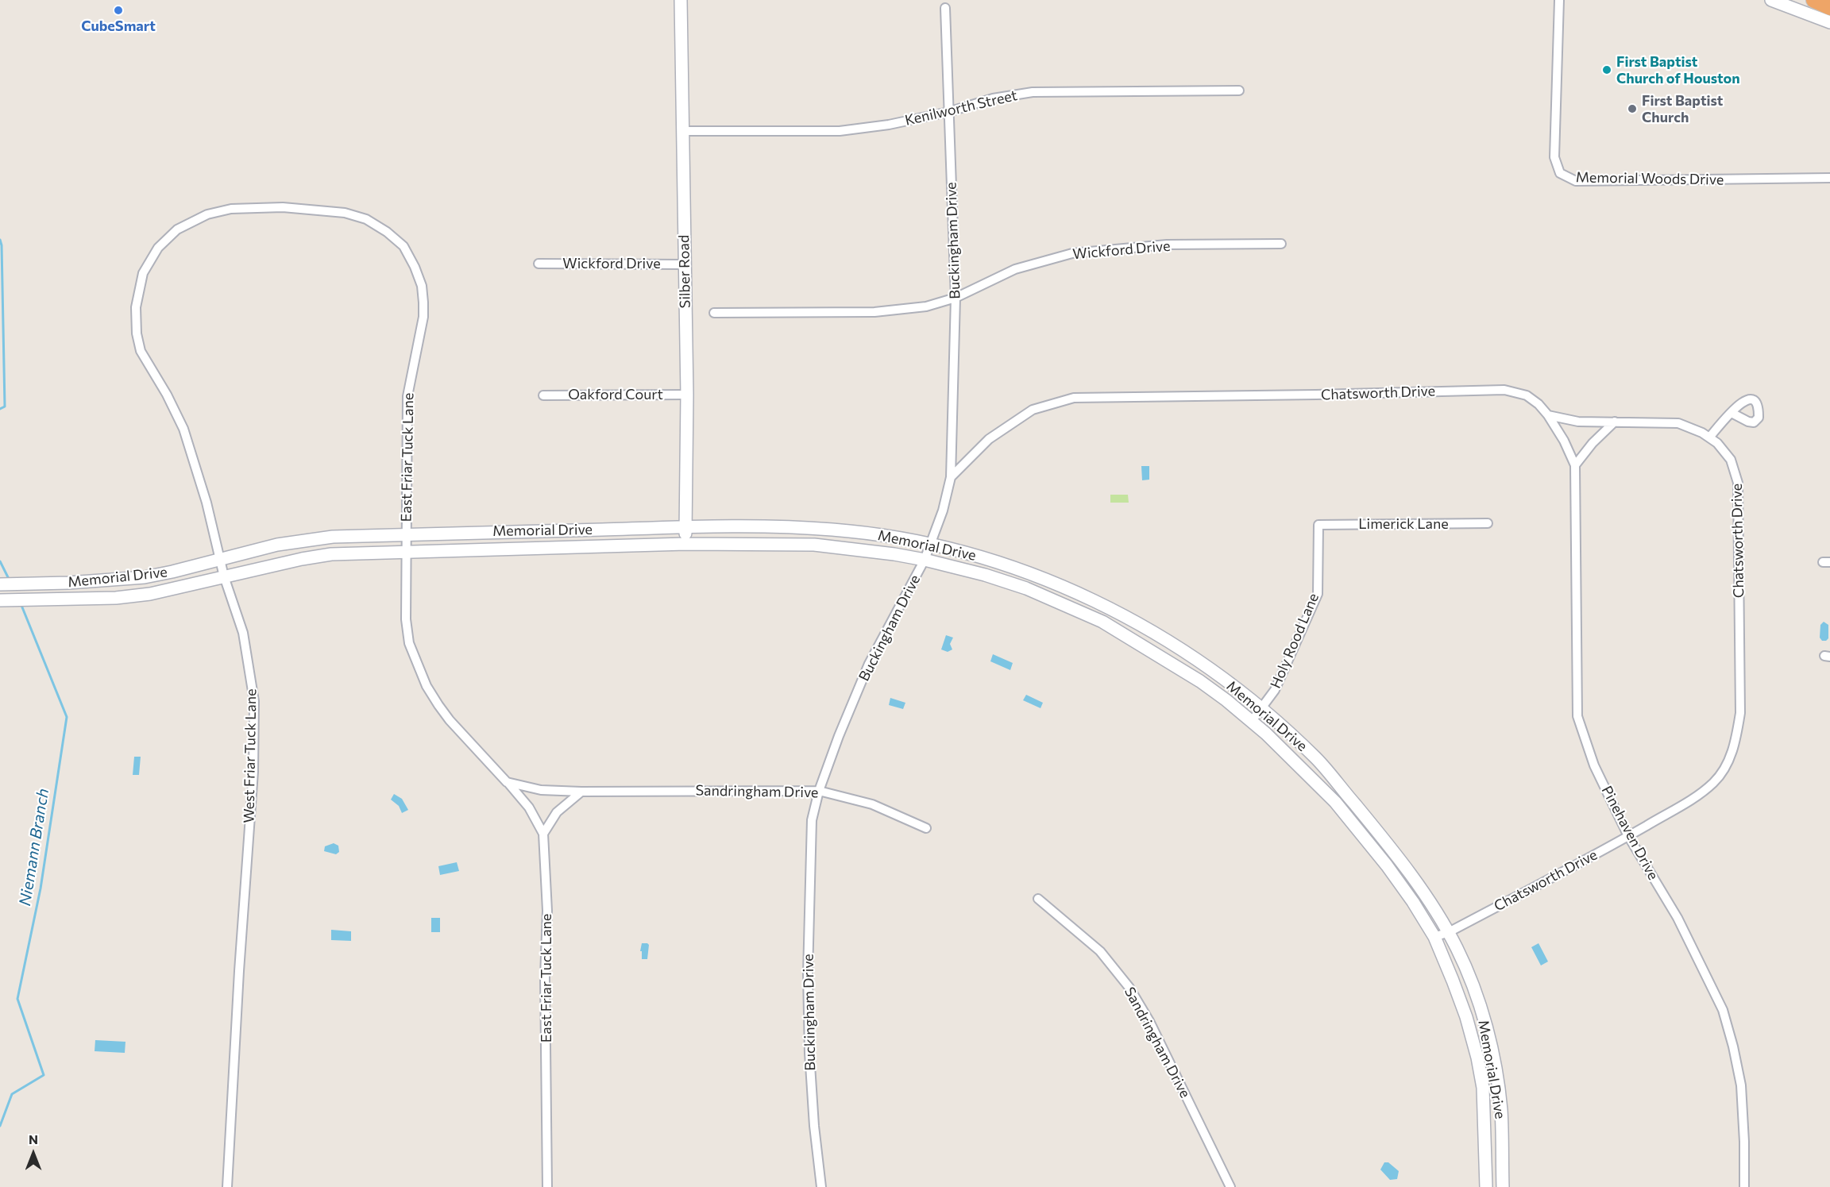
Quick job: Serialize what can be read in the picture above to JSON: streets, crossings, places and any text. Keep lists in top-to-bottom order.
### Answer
{
  "streets": {
    "main road": ["Silber Road", "Memorial Drive"],
    "street": [
      "Kenilworth Street",
      "Memorial Woods Drive",
      "Buckingham Drive",
      "Wickford Drive",
      "Chatsworth Drive",
      "Oakford Court",
      "East Friar Tuck Lane",
      "Limerick Lane",
      "Holy Rood Lane",
      "West Friar Tuck Lane",
      "Sandringham Drive",
      "Pinehaven Drive"
    ]
  },
  "crossings": [
    ["Kenilworth Street", "Buckingham Drive"],
    ["Kenilworth Street", "Silber Road"],
    ["Buckingham Drive", "Wickford Drive"],
    ["Buckingham Drive", "Chatsworth Drive"],
    ["Buckingham Drive", "Memorial Drive"],
    ["Buckingham Drive", "Sandringham Drive"],
    ["Wickford Drive", "Silber Road"],
    ["Silber Road", "Oakford Court"],
    ["Silber Road", "Memorial Drive"],
    ["Chatsworth Drive", "Memorial Drive"],
    ["Chatsworth Drive", "Pinehaven Drive"],
    ["East Friar Tuck Lane", "Memorial Drive"],
    ["East Friar Tuck Lane", "West Friar Tuck Lane"],
    ["East Friar Tuck Lane", "Sandringham Drive"],
    ["Limerick Lane", "Holy Rood Lane"],
    ["Memorial Drive", "Holy Rood Lane"],
    ["Memorial Drive", "West Friar Tuck Lane"]
  ],
  "water": ["Niemann Branch"],
  "places": ["CubeSmart", "First Baptist Church of Houston", "First Baptist Church"],
  "north": "top"
}
